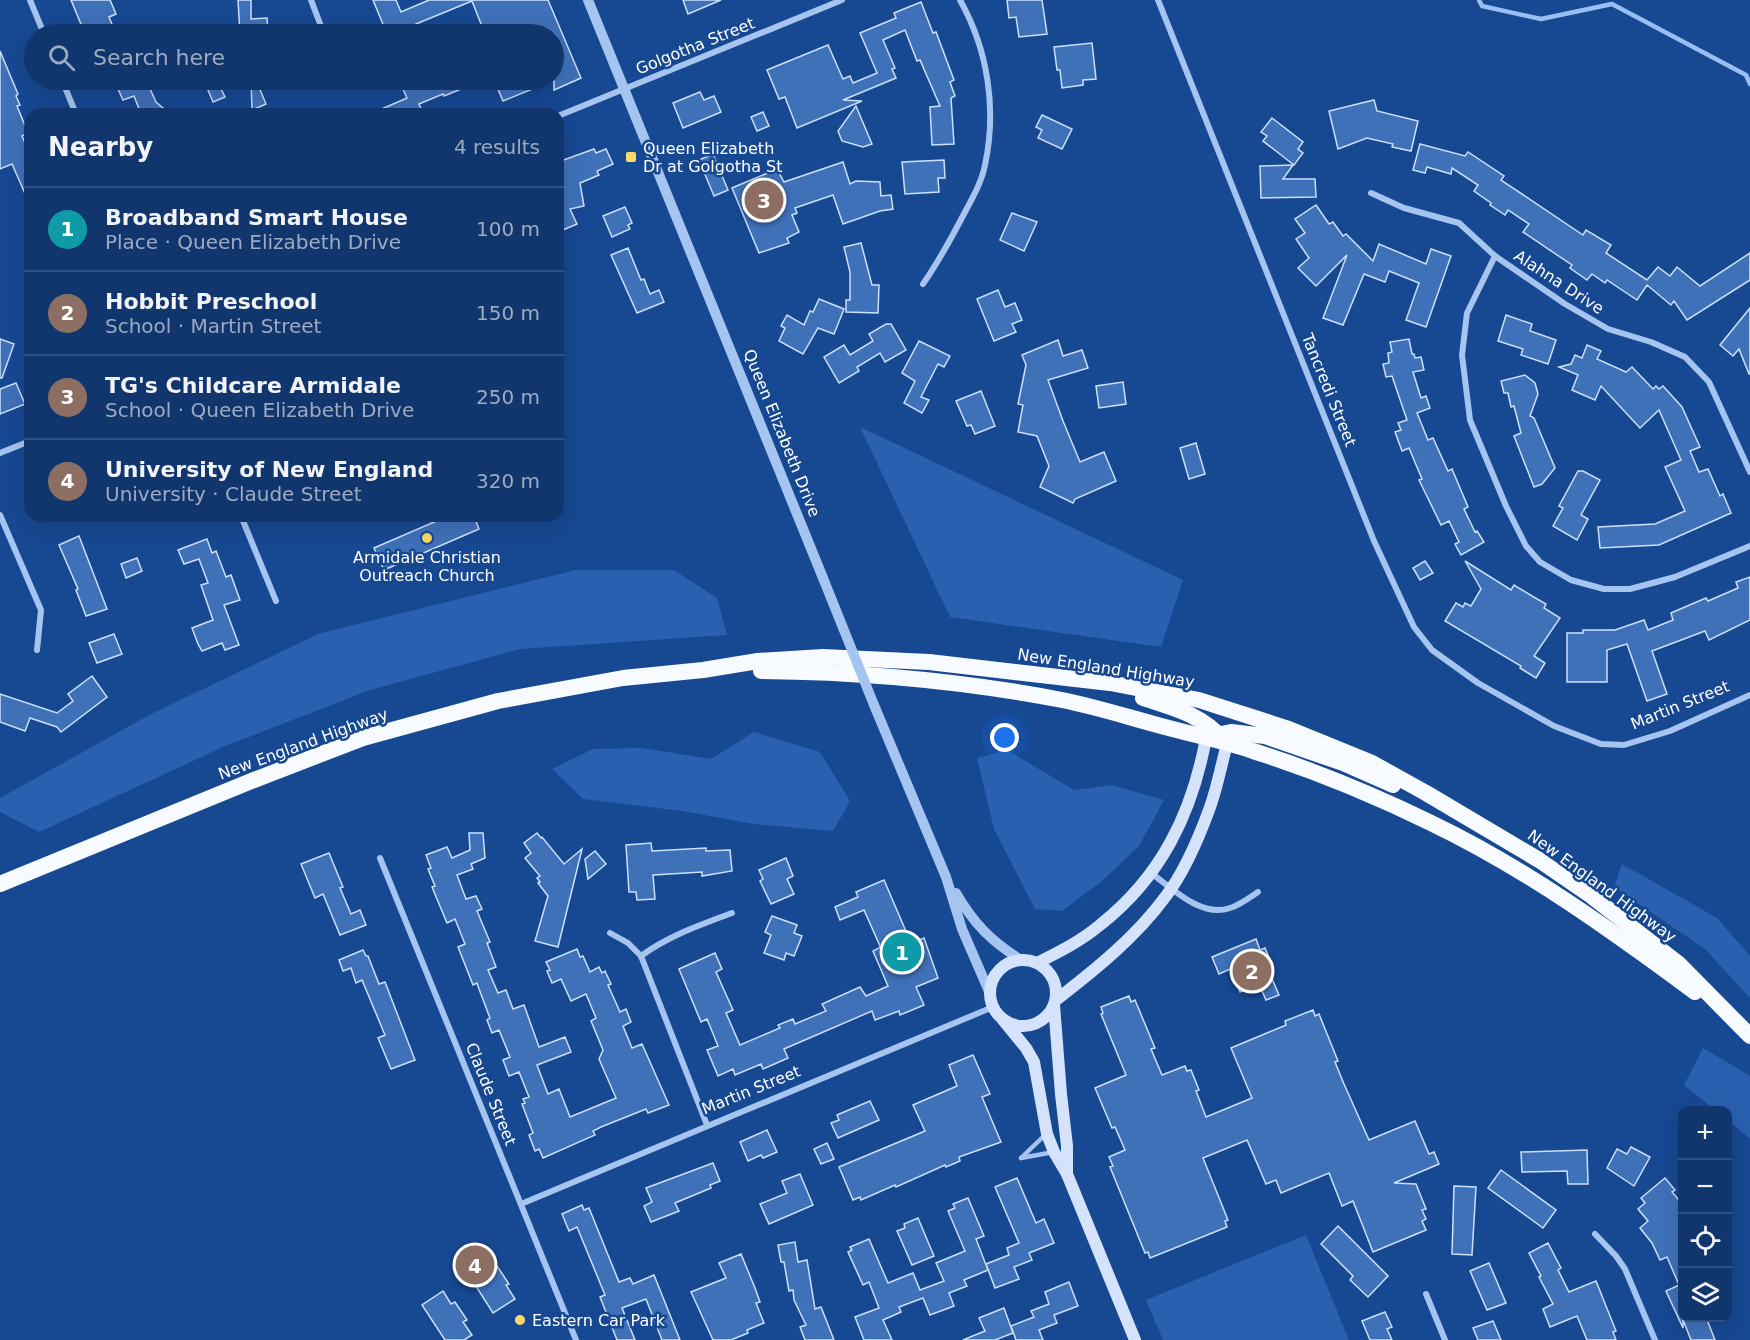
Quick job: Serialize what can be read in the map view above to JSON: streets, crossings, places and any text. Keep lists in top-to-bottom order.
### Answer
{
  "streets": {
    "highway": ["New England Highway"],
    "street": [
      "Golgotha Street",
      "Alahna Drive",
      "Tancredi Street",
      "Queen Elizabeth Drive",
      "Martin Street",
      "Claude Street"
    ]
  },
  "crossings": [
    ["Golgotha Street", "Queen Elizabeth Drive"],
    ["Tancredi Street", "Martin Street"],
    ["Queen Elizabeth Drive", "Martin Street"],
    ["Martin Street", "Claude Street"]
  ],
  "places": {
    "transit": ["Queen Elizabeth Dr at Golgotha St"],
    "other": ["Armidale Christian Outreach Church", "Eastern Car Park"]
  },
  "page": {
    "search": "Search here",
    "heading": ["Nearby", "4 results"],
    "pins": [
      "3",
      "1",
      "2",
      "4"
    ],
    "list": [
      {
        "mark": "1",
        "name": "Broadband Smart House",
        "note": "Place · Queen Elizabeth Drive",
        "value": "100 m"
      },
      {
        "mark": "2",
        "name": "Hobbit Preschool",
        "note": "School · Martin Street",
        "value": "150 m"
      },
      {
        "mark": "3",
        "name": "TG's Childcare Armidale",
        "note": "School · Queen Elizabeth Drive",
        "value": "250 m"
      },
      {
        "mark": "4",
        "name": "University of New England",
        "note": "University · Claude Street",
        "value": "320 m"
      }
    ],
    "map_buttons": ["+", "−"]
  }
}
